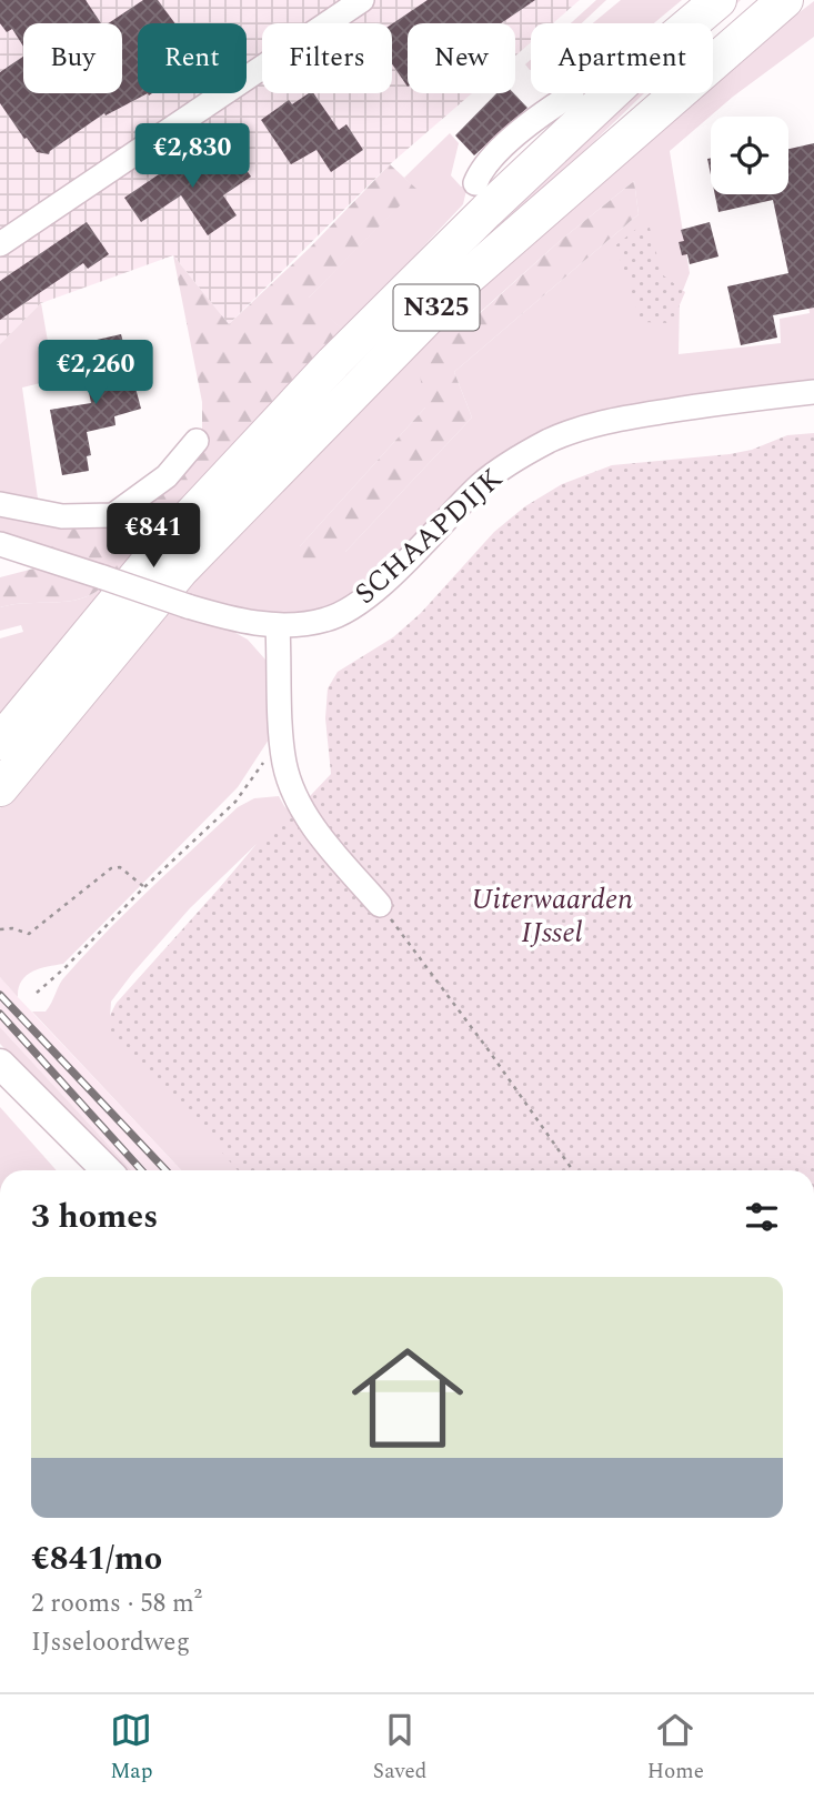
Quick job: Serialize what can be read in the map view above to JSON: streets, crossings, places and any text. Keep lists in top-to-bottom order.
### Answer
{
  "streets": {
    "highway": ["N325"],
    "street": ["SCHAAPDIJK"]
  },
  "parks": ["Uiterwaarden IJssel"],
  "page": {
    "chip": [
      "Buy",
      "Rent",
      "Filters",
      "New",
      "Apartment"
    ],
    "price": ["€2,830", "€2,260", "€841"],
    "heading": "3 homes",
    "list": [
      {
        "name": "€841/mo",
        "note": "2 rooms · 58 m² · IJsseloordweg"
      }
    ],
    "tabs": ["Map", "Saved", "Home"]
  }
}
